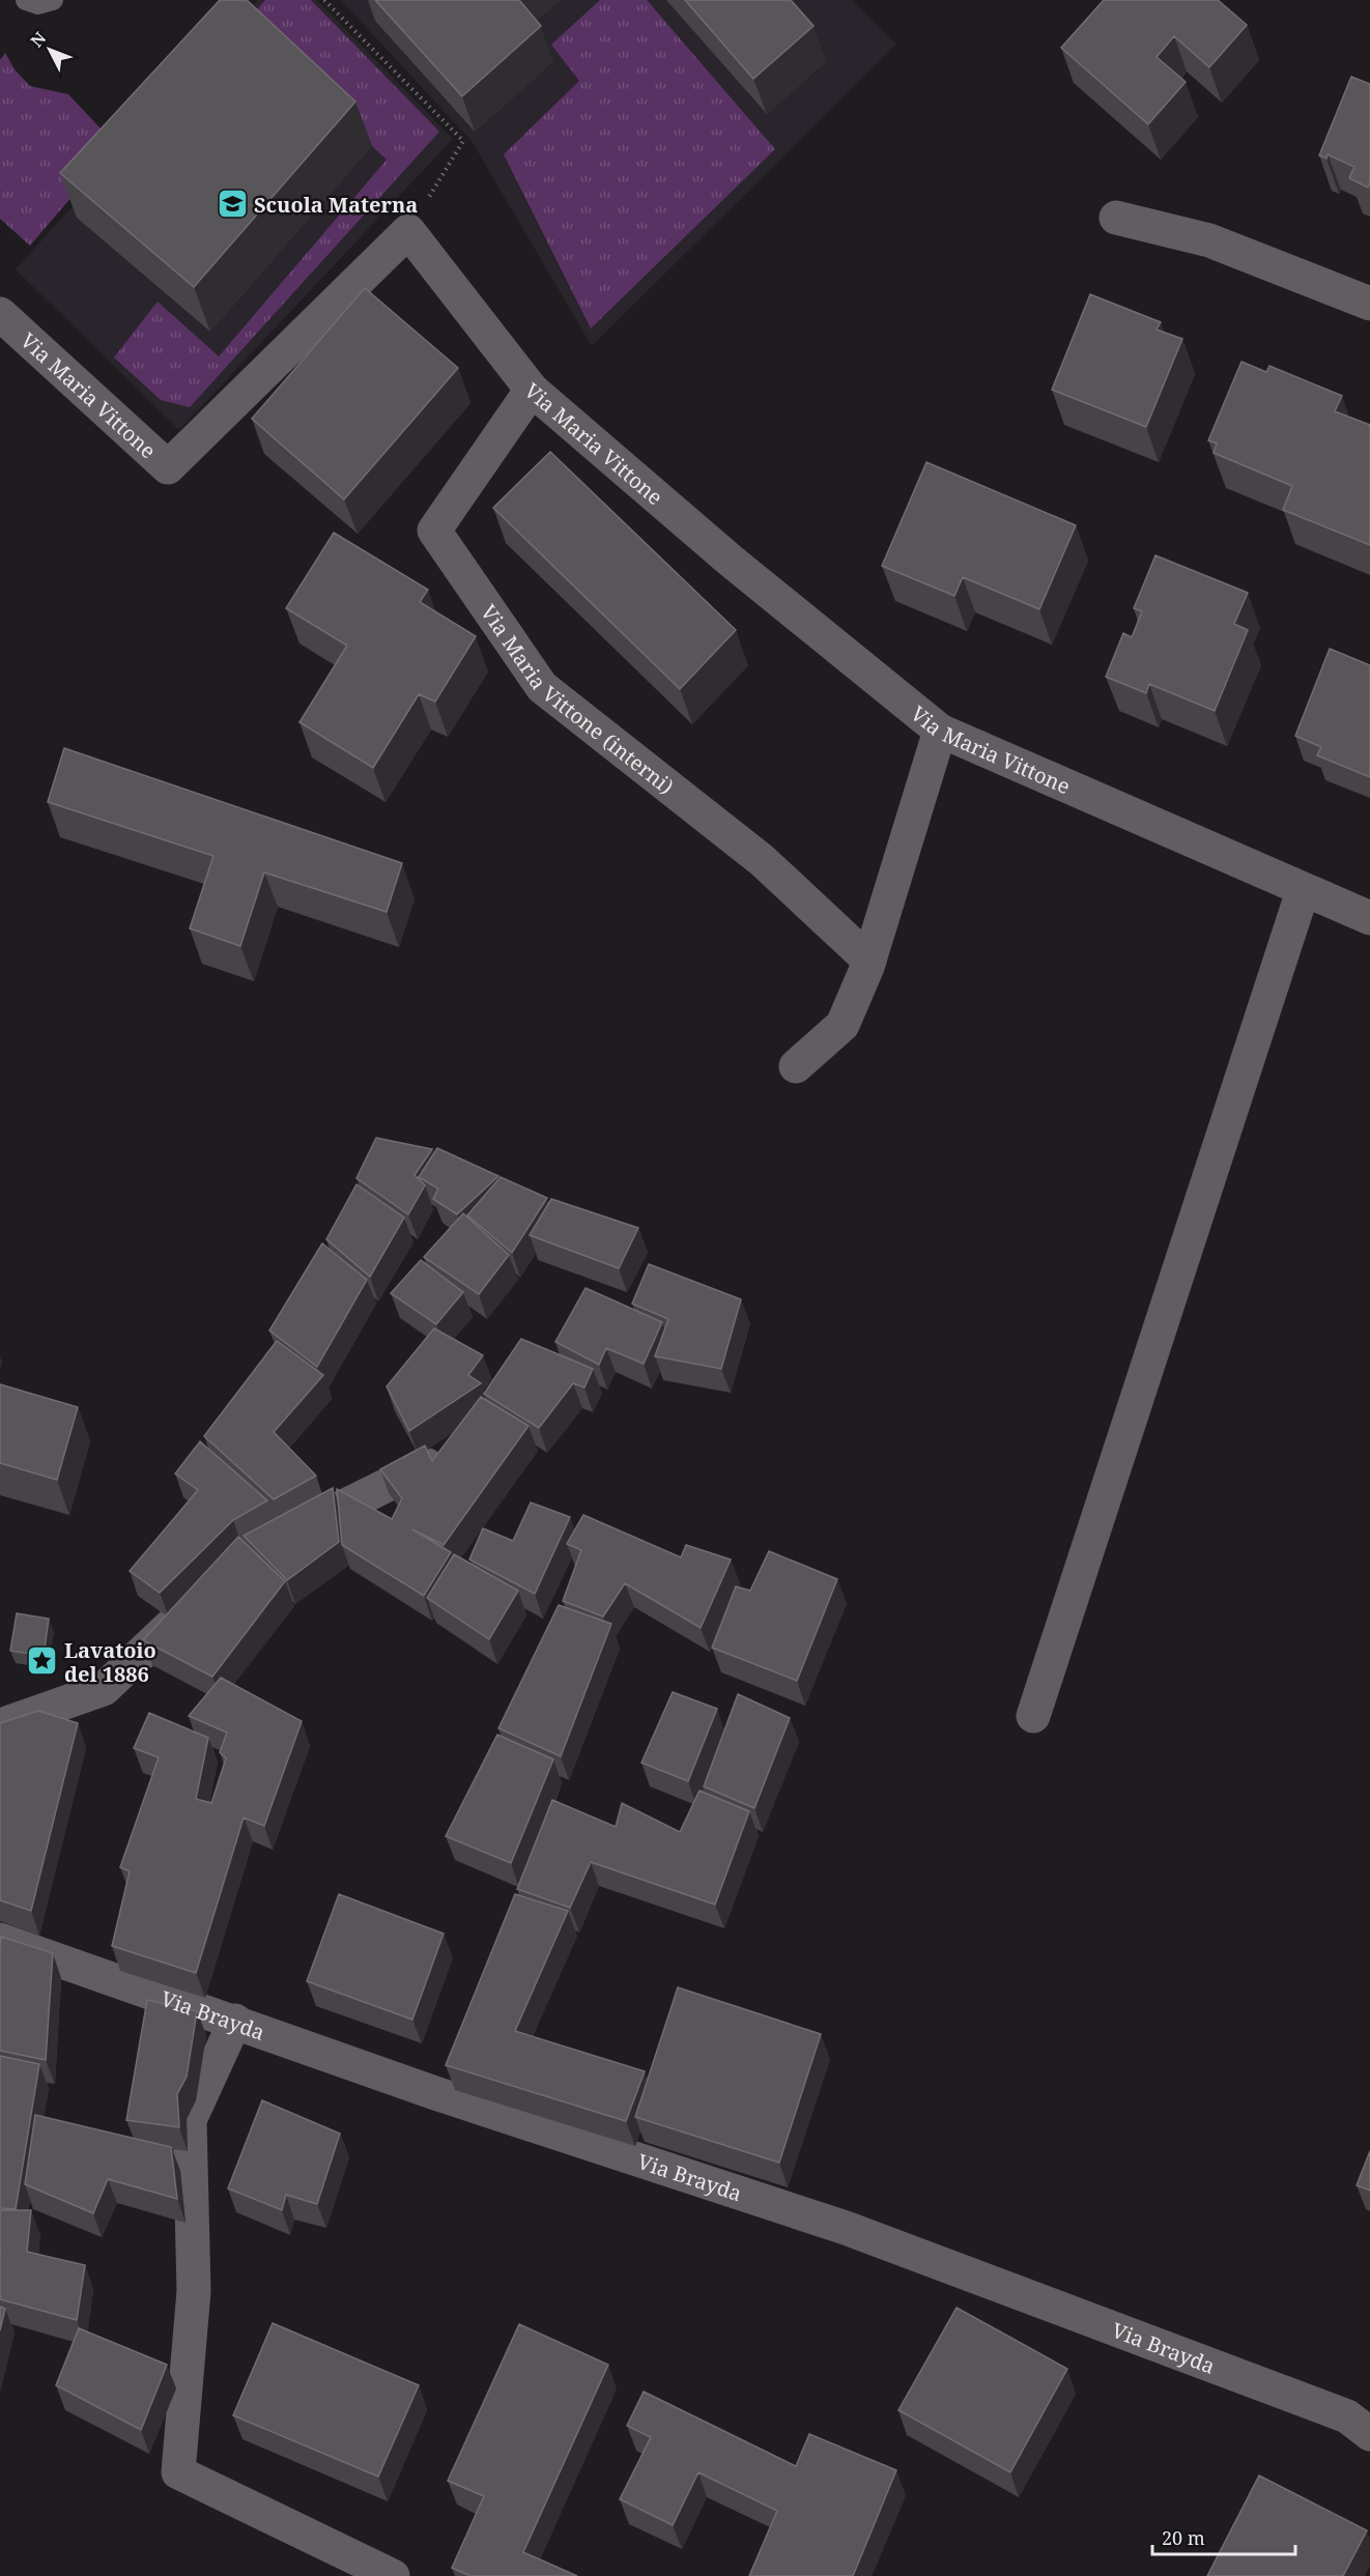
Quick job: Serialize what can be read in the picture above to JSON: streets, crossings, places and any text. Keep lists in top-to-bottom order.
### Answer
{
  "streets": {
    "street": ["Via Maria Vittone", "Via Maria Vittone (interni)", "Via Brayda"]
  },
  "crossings": [
    ["Via Maria Vittone", "Via Maria Vittone (interni)"]
  ],
  "places": {
    "school or university": ["Scuola Materna"],
    "place": ["Lavatoio del 1886"]
  },
  "scale_bar": "20 m",
  "north": "top left"
}
